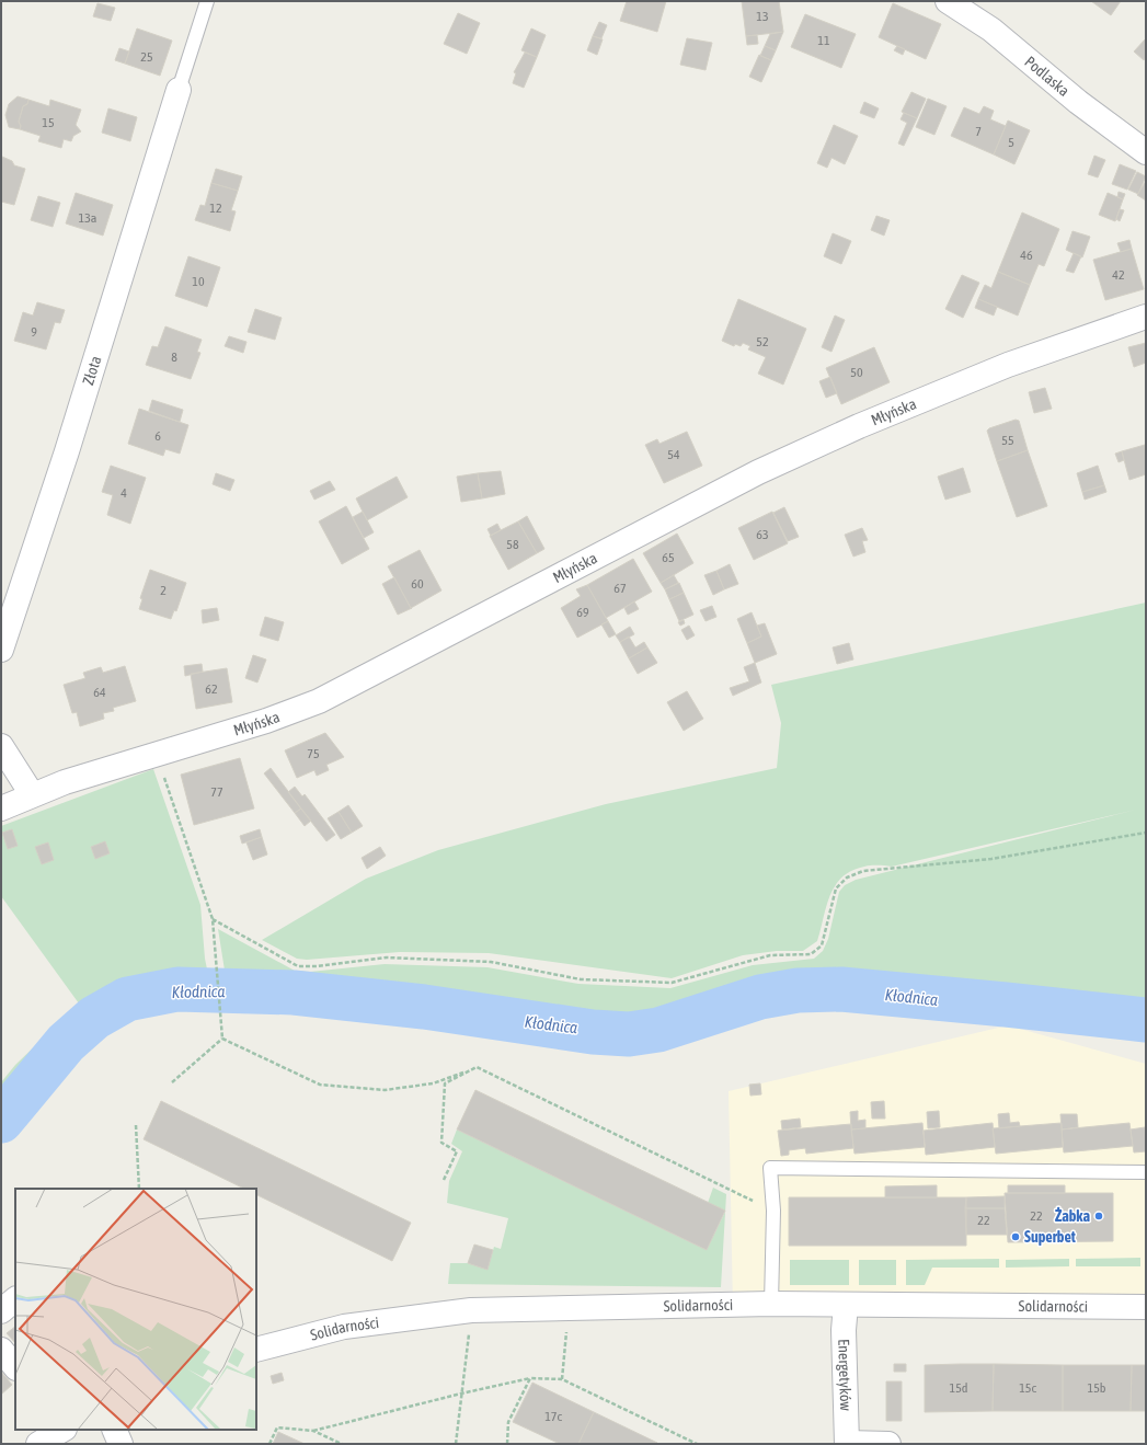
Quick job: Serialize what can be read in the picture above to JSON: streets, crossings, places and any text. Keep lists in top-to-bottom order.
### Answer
{
  "streets": {
    "street": [
      "Podlaska",
      "Złota",
      "Młyńska",
      "Solidarności",
      "Energetyków"
    ]
  },
  "crossings": [
    ["Solidarności", "Energetyków"]
  ],
  "water": ["Kłodnica"],
  "places": ["Żabka", "Superbet"],
  "house_numbers": [
    "13",
    "11",
    "25",
    "15",
    "7",
    "5",
    "12",
    "13a",
    "46",
    "42",
    "10",
    "9",
    "52",
    "8",
    "50",
    "6",
    "55",
    "54",
    "4",
    "63",
    "58",
    "65",
    "60",
    "67",
    "2",
    "69",
    "62",
    "64",
    "75",
    "77",
    "22",
    "22",
    "15d",
    "15c",
    "15b",
    "17c"
  ]
}
